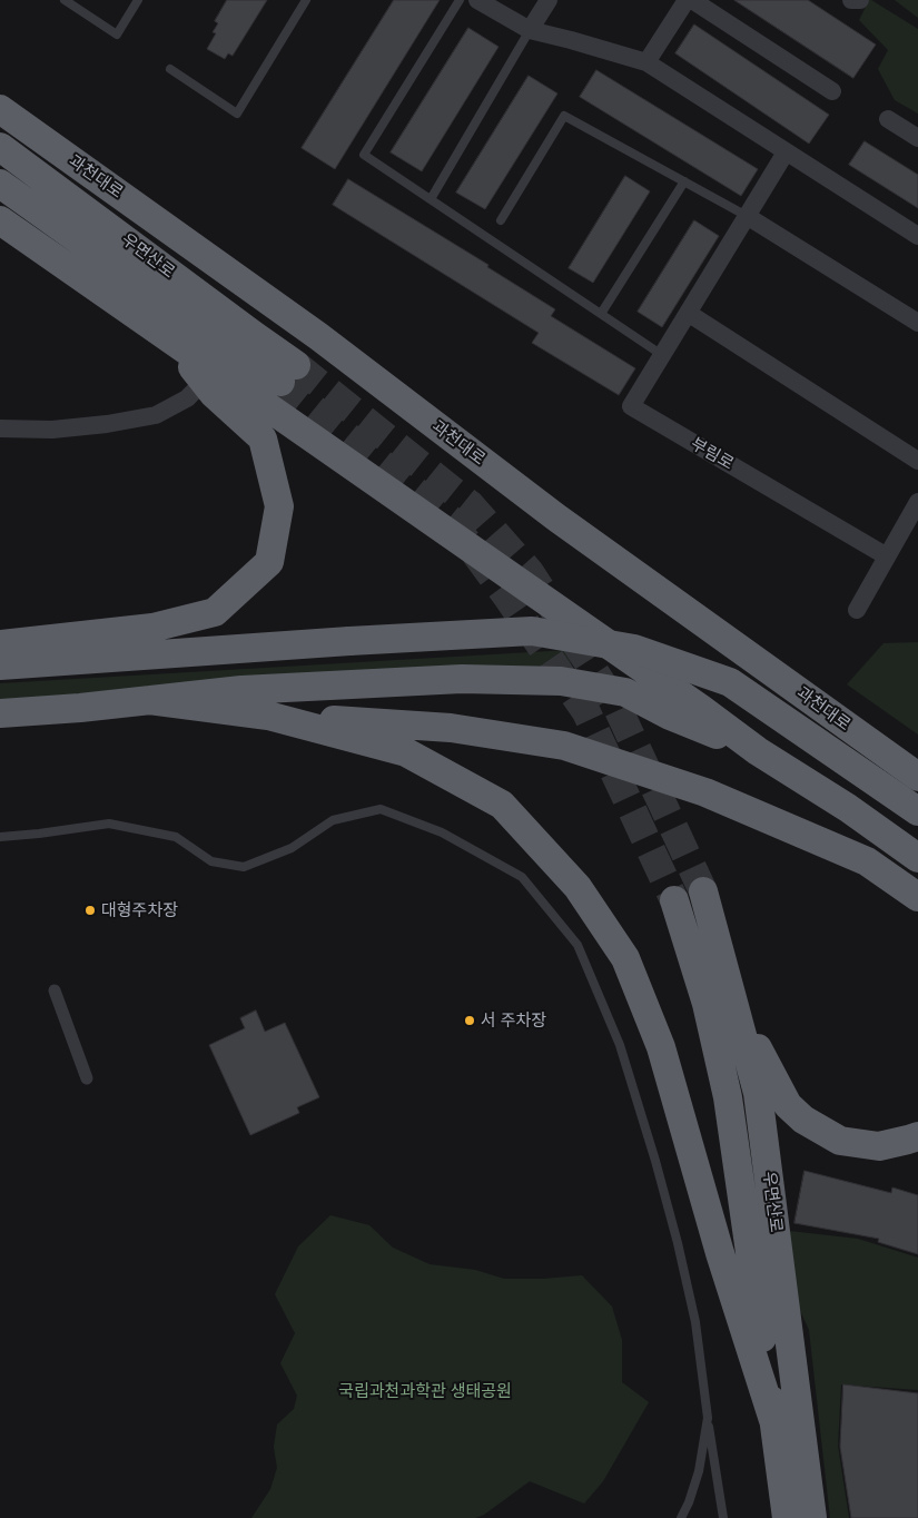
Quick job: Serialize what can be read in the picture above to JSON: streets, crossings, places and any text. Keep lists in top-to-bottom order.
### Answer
{
  "streets": {
    "highway": ["과천대로", "우면산로"],
    "street": ["부림로"]
  },
  "parks": ["국립과천과학관 생태공원"],
  "places": ["대형주차장", "서 주차장"]
}
